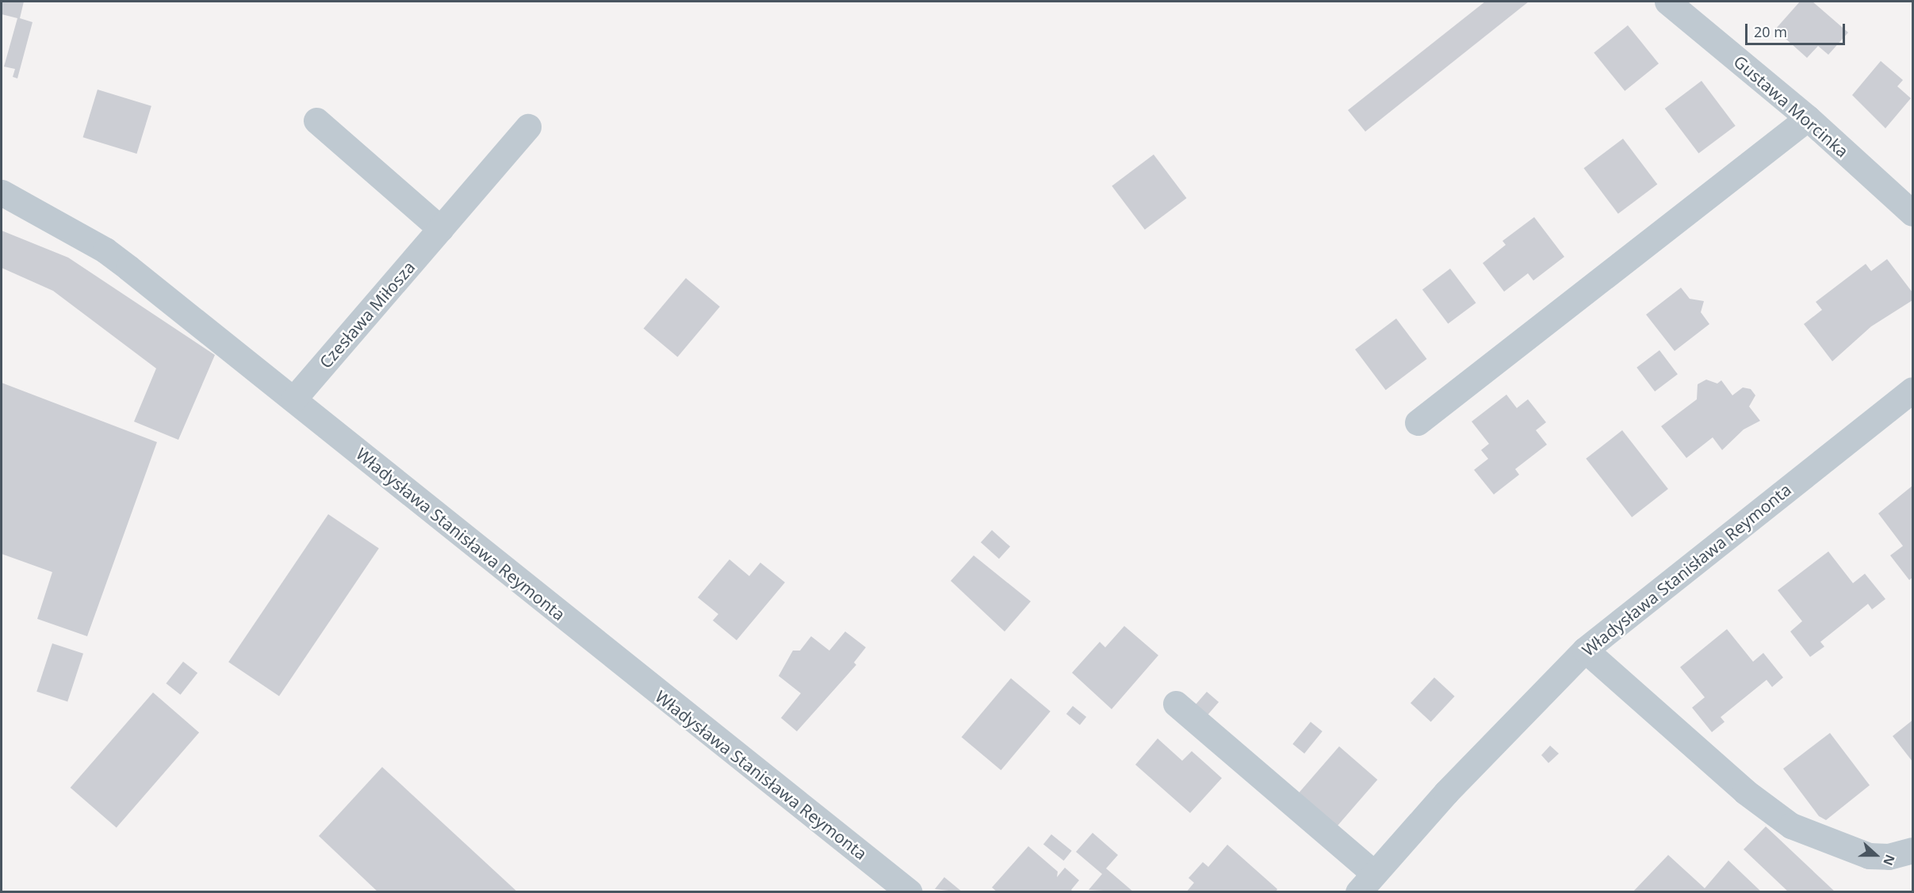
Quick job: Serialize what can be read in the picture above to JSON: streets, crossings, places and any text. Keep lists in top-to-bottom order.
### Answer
{
  "streets": {
    "street": ["Gustawa Morcinka", "Czesława Miłosza", "Władysława Stanisława Reymonta"]
  },
  "crossings": [
    ["Czesława Miłosza", "Władysława Stanisława Reymonta"]
  ],
  "scale_bar": "20 m",
  "north": "right"
}
